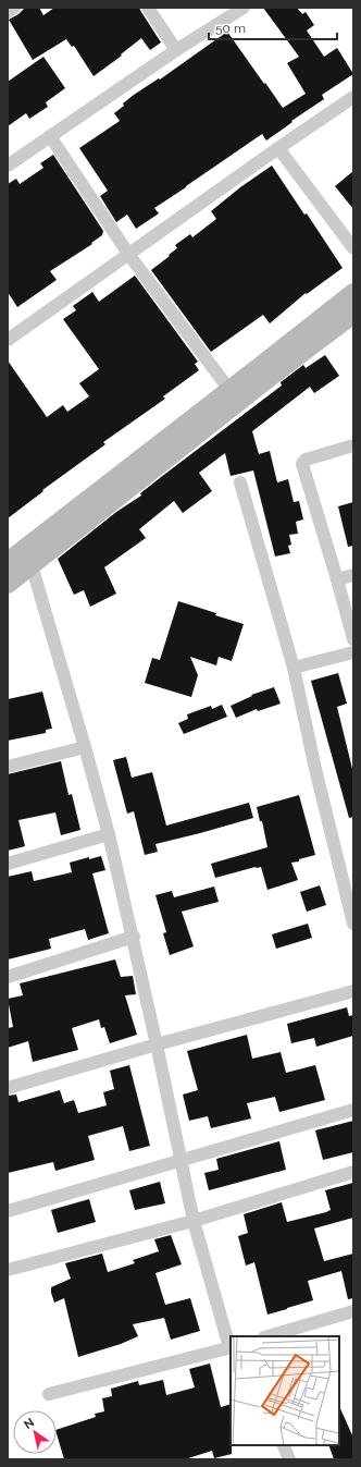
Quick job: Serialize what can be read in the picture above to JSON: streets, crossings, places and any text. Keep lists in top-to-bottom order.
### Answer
{
  "scale_bar": "50 m",
  "north": "top left"
}
